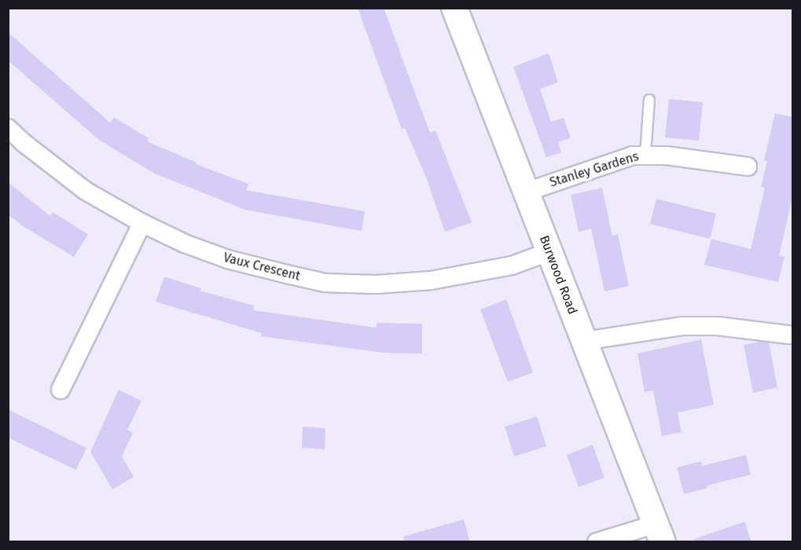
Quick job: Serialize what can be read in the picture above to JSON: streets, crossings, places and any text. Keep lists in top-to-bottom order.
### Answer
{
  "streets": {
    "street": ["Stanley Gardens", "Vaux Crescent", "Burwood Road"]
  },
  "crossings": [
    ["Stanley Gardens", "Burwood Road"],
    ["Vaux Crescent", "Burwood Road"]
  ]
}
